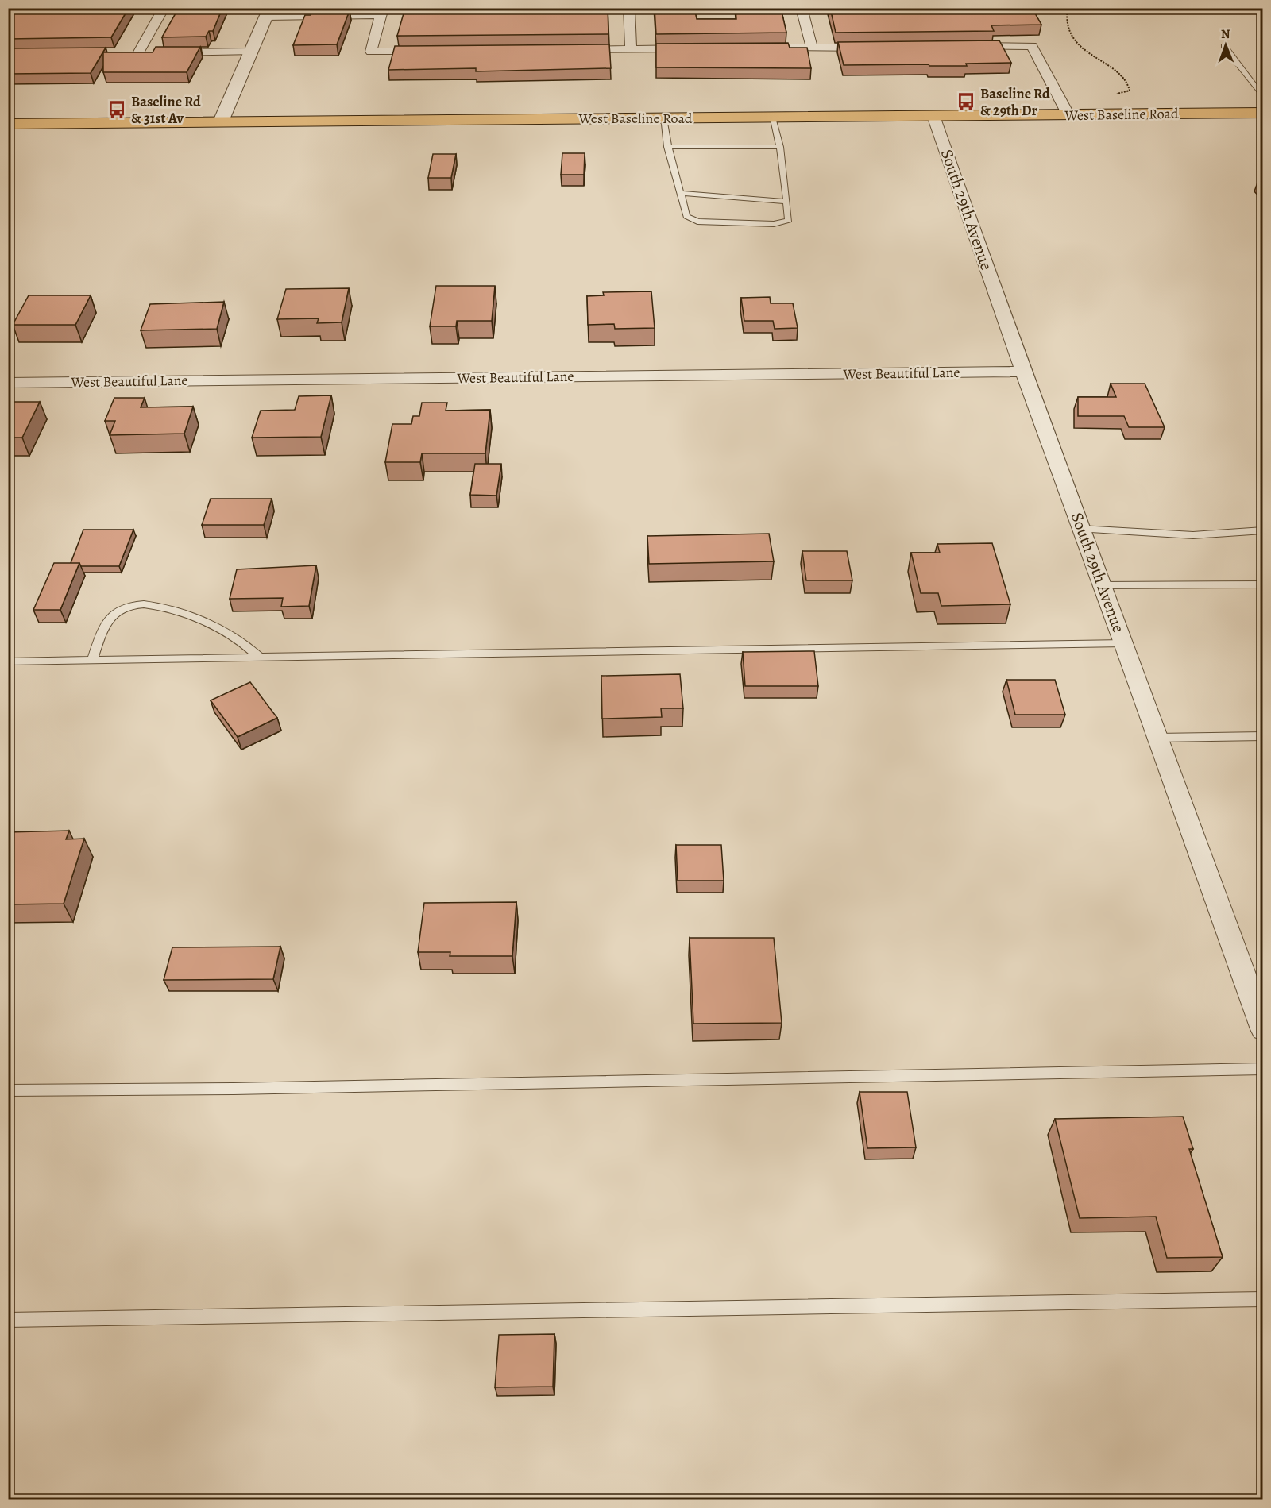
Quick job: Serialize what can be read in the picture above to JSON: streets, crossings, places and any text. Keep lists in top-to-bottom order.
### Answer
{
  "streets": {
    "main road": ["West Baseline Road"],
    "street": ["South 29th Avenue", "West Beautiful Lane"]
  },
  "crossings": [
    ["West Baseline Road", "South 29th Avenue"],
    ["South 29th Avenue", "West Beautiful Lane"]
  ],
  "places": {
    "bus stop": ["Baseline Rd & 29th Dr", "Baseline Rd & 31st Av"]
  },
  "north": "top"
}
